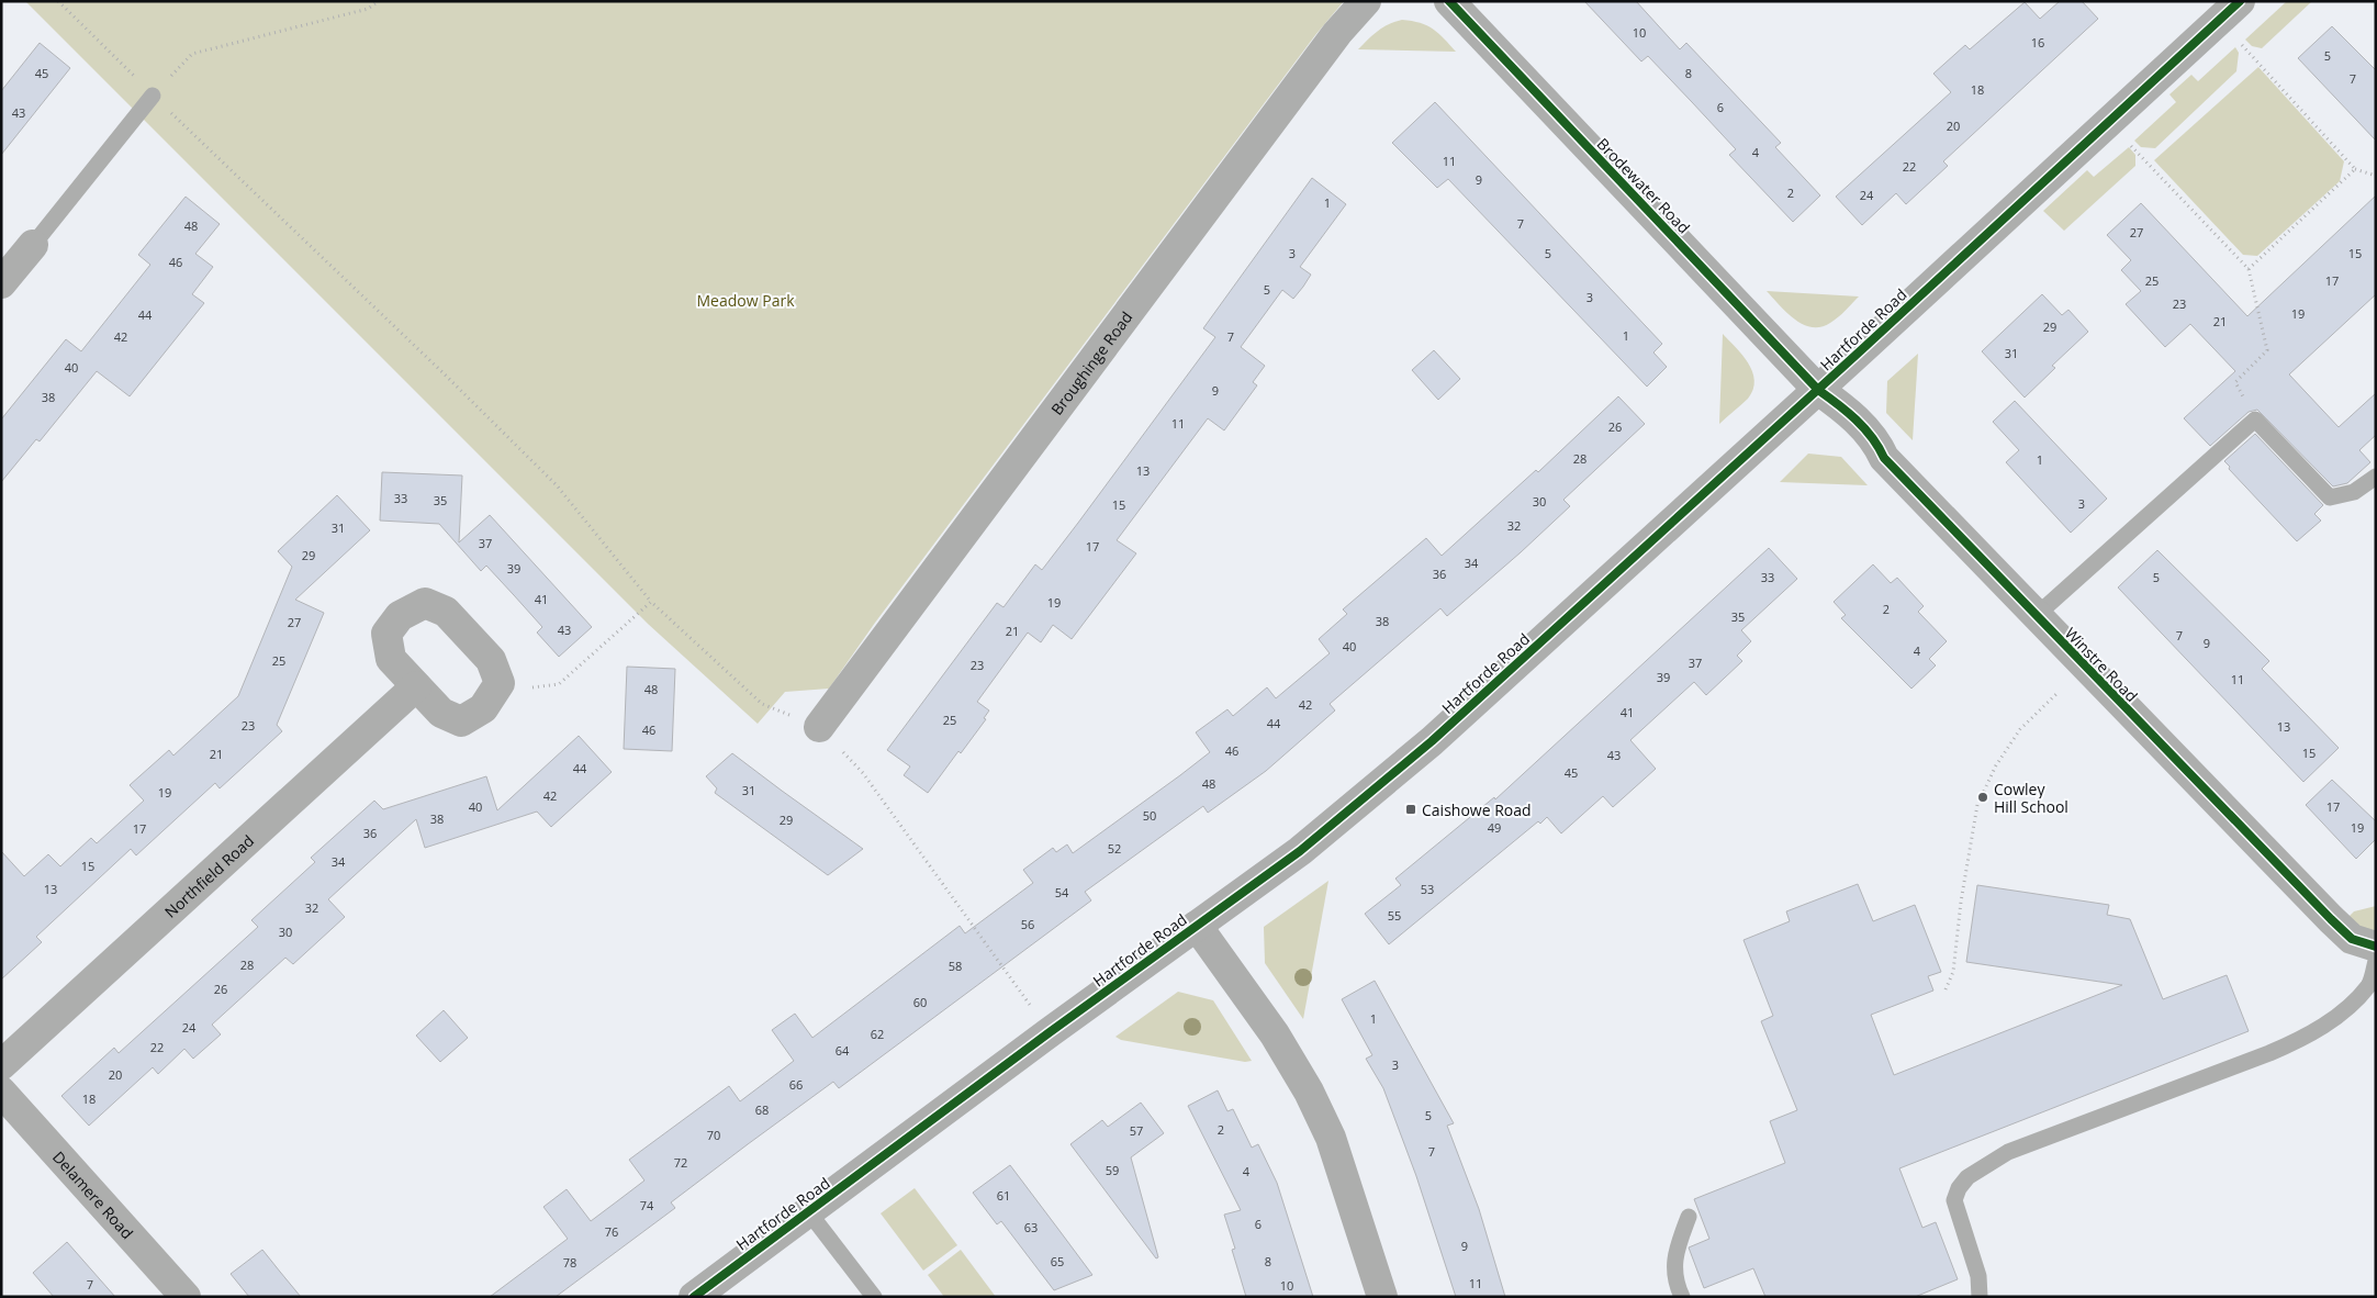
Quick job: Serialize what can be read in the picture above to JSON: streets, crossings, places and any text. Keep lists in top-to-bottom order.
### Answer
{
  "streets": {
    "street": [
      "Brodewater Road",
      "Hartforde Road",
      "Broughinge Road",
      "Winstre Road",
      "Northfield Road",
      "Delamere Road"
    ]
  },
  "crossings": [
    ["Brodewater Road", "Hartforde Road"],
    ["Brodewater Road", "Winstre Road"],
    ["Hartforde Road", "Winstre Road"]
  ],
  "parks": ["Meadow Park"],
  "places": {
    "other": ["Cowley Hill School"],
    "transit": ["Caishowe Road"]
  },
  "house_numbers": [
    "10",
    "16",
    "5",
    "45",
    "8",
    "7",
    "18",
    "6",
    "43",
    "20",
    "4",
    "11",
    "22",
    "9",
    "2",
    "24",
    "1",
    "7",
    "48",
    "27",
    "3",
    "5",
    "15",
    "46",
    "25",
    "17",
    "5",
    "3",
    "23",
    "19",
    "44",
    "21",
    "29",
    "1",
    "42",
    "7",
    "31",
    "40",
    "9",
    "38",
    "11",
    "26",
    "28",
    "1",
    "13",
    "33",
    "35",
    "30",
    "3",
    "15",
    "32",
    "31",
    "37",
    "17",
    "29",
    "34",
    "39",
    "36",
    "33",
    "5",
    "41",
    "19",
    "2",
    "35",
    "38",
    "27",
    "43",
    "21",
    "7",
    "9",
    "40",
    "4",
    "25",
    "37",
    "23",
    "39",
    "11",
    "48",
    "42",
    "41",
    "25",
    "44",
    "23",
    "13",
    "46",
    "46",
    "15",
    "21",
    "43",
    "44",
    "45",
    "48",
    "31",
    "19",
    "42",
    "40",
    "17",
    "50",
    "38",
    "29",
    "49",
    "19",
    "17",
    "36",
    "52",
    "34",
    "15",
    "13",
    "53",
    "54",
    "32",
    "55",
    "56",
    "30",
    "28",
    "58",
    "26",
    "60",
    "1",
    "24",
    "62",
    "22",
    "64",
    "3",
    "20",
    "66",
    "18",
    "68",
    "5",
    "2",
    "57",
    "70",
    "7",
    "72",
    "59",
    "4",
    "61",
    "74",
    "6",
    "63",
    "76",
    "9",
    "65",
    "8",
    "78",
    "11",
    "7",
    "10"
  ]
}
